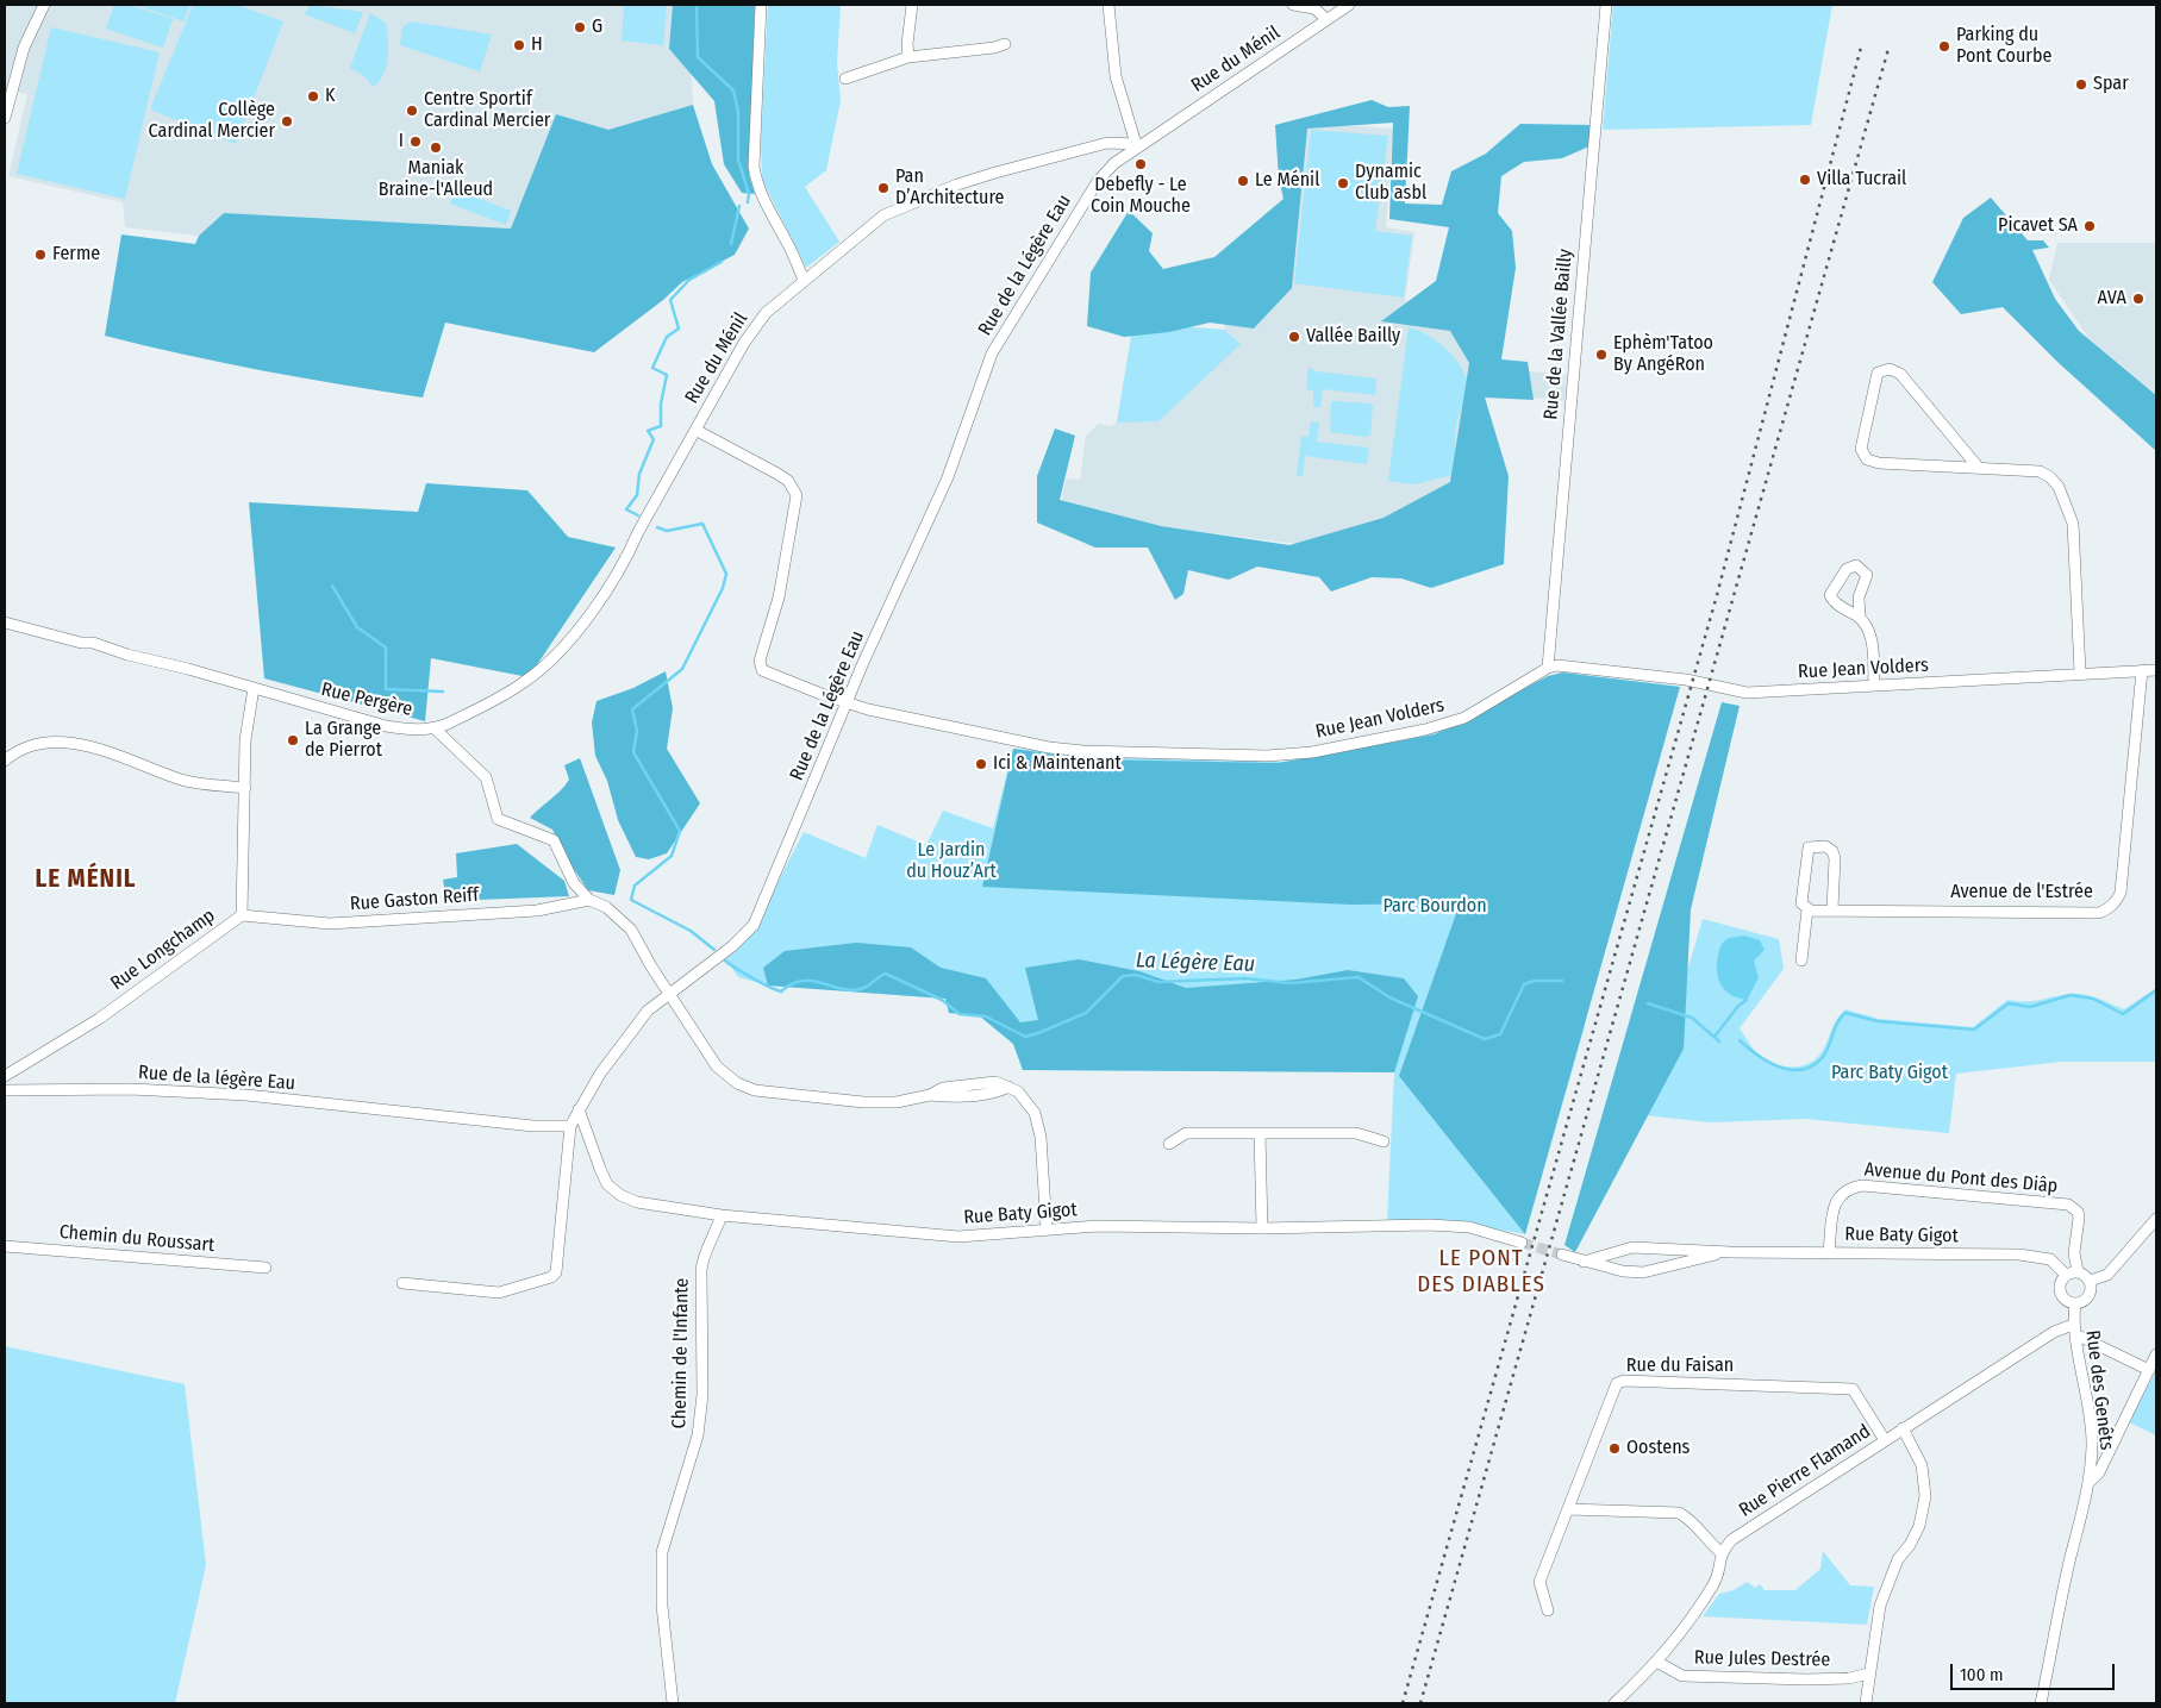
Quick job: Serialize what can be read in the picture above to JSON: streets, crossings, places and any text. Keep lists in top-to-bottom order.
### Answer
{
  "streets": {
    "street": [
      "Rue du Ménil",
      "Rue de la Légère Eau",
      "Rue de la Vallée Bailly",
      "Rue Jean Volders",
      "Rue Pergère",
      "Avenue de l'Estrée",
      "Rue Gaston Reiff",
      "Rue Longchamp",
      "Rue de la légère Eau",
      "Avenue du Pont des Diâp",
      "Rue Baty Gigot",
      "Chemin du Roussart",
      "Chemin de l'Infante",
      "Rue du Faisan",
      "Rue des Genêts",
      "Rue Pierre Flamand",
      "Rue Jules Destrée"
    ]
  },
  "crossings": [
    ["Rue du Ménil", "Rue de la Légère Eau"],
    ["Rue du Ménil", "Rue Jean Volders"],
    ["Rue du Ménil", "Rue Pergère"],
    ["Rue de la Légère Eau", "Rue Jean Volders"],
    ["Rue de la Légère Eau", "Rue Pergère"],
    ["Rue de la Légère Eau", "Rue de la légère Eau"],
    ["Rue de la Légère Eau", "Rue Baty Gigot"],
    ["Rue de la Vallée Bailly", "Rue Jean Volders"],
    ["Rue Jean Volders", "Avenue de l'Estrée"],
    ["Rue Pergère", "Rue Gaston Reiff"],
    ["Rue Pergère", "Rue Longchamp"],
    ["Rue Pergère", "Rue Baty Gigot"],
    ["Rue Gaston Reiff", "Rue Longchamp"],
    ["Avenue du Pont des Diâp", "Rue Baty Gigot"],
    ["Avenue du Pont des Diâp", "Rue des Genêts"],
    ["Rue Baty Gigot", "Chemin de l'Infante"],
    ["Rue Baty Gigot", "Rue des Genêts"],
    ["Rue du Faisan", "Rue Pierre Flamand"],
    ["Rue des Genêts", "Rue Pierre Flamand"]
  ],
  "districts": ["LE MÉNIL", "LE PONT DES DIABLES"],
  "water": ["La Légère Eau"],
  "parks": ["Le Jardin du Houz’Art", "Parc Bourdon", "Parc Baty Gigot"],
  "places": [
    "G",
    "H",
    "Parking du Pont Courbe",
    "Spar",
    "K",
    "Centre Sportif Cardinal Mercier",
    "Collège Cardinal Mercier",
    "I",
    "Maniak Braine-l'Alleud",
    "Debefly - Le Coin Mouche",
    "Villa Tucrail",
    "Le Ménil",
    "Dynamic Club asbl",
    "Pan D’Architecture",
    "Picavet SA",
    "Ferme",
    "AVA",
    "Vallée Bailly",
    "Ephèm'Tatoo By AngéRon",
    "La Grange de Pierrot",
    "Ici & Maintenant",
    "Oostens"
  ],
  "scale_bar": "100 m"
}
